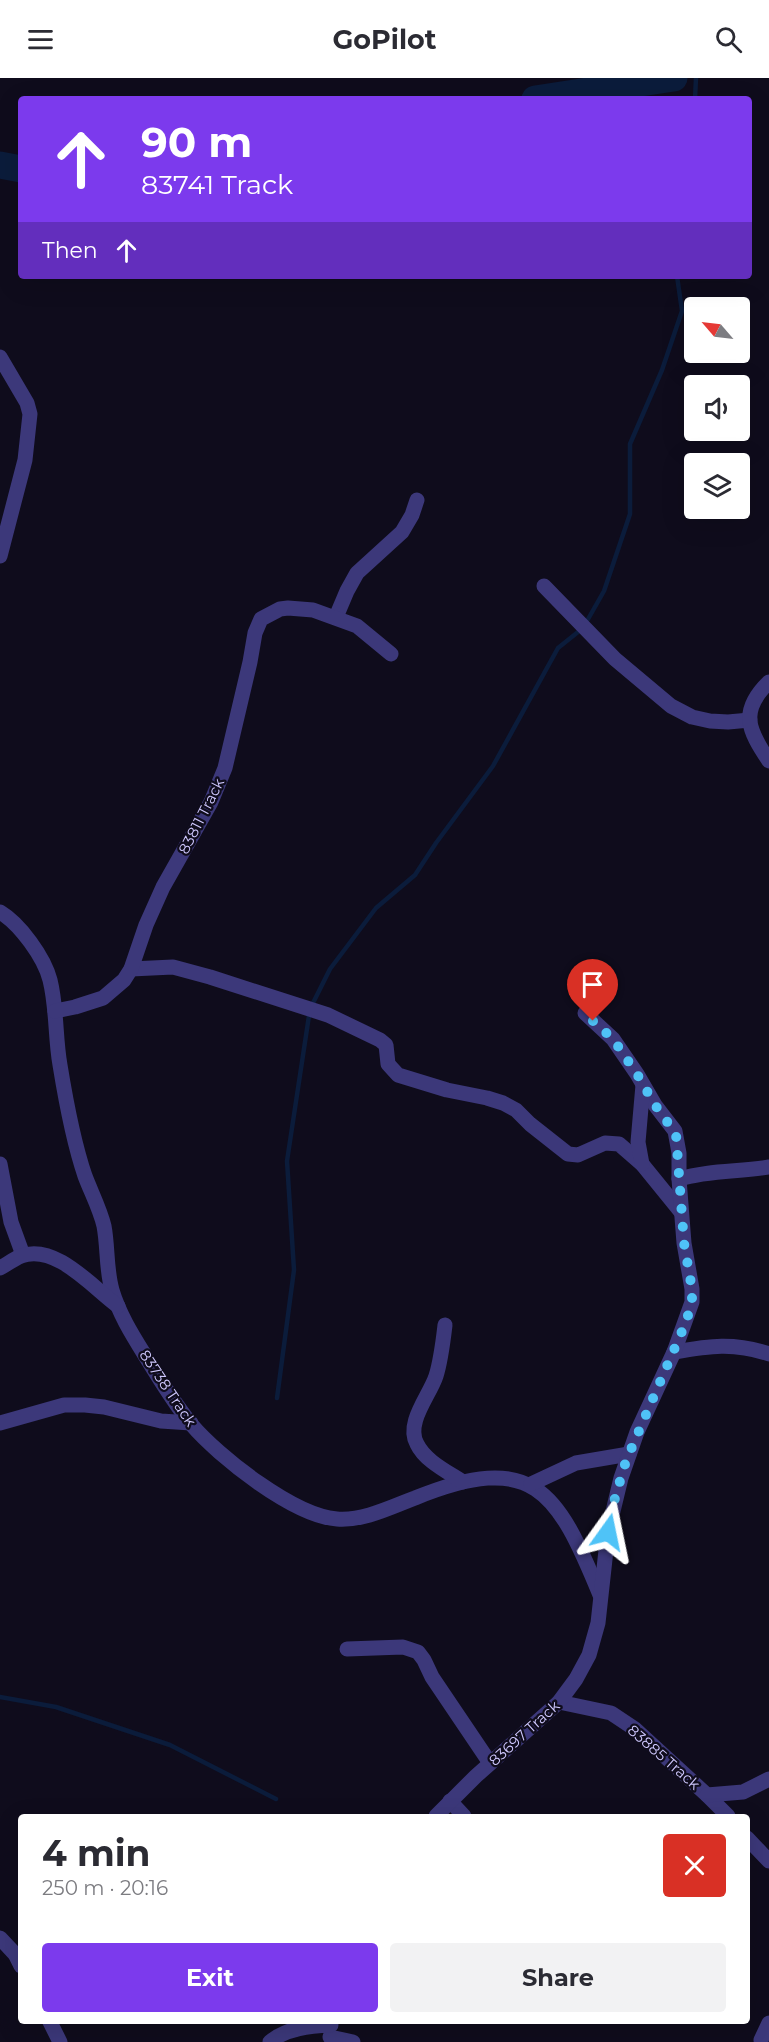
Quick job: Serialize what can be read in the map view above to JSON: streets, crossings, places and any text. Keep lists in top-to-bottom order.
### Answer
{
  "streets": {
    "street": [
      "83811 Track",
      "83738 Track",
      "83697 Track",
      "83885 Track"
    ]
  },
  "crossings": [
    ["83811 Track", "83738 Track"],
    ["83697 Track", "83885 Track"]
  ],
  "north": "top left",
  "page": {
    "header": "GoPilot",
    "turn": ["90 m", "83741 Track"],
    "then": "Then",
    "heading": ["4 min", "250 m · 20:16"],
    "buttons": ["Exit", "Share"]
  }
}
